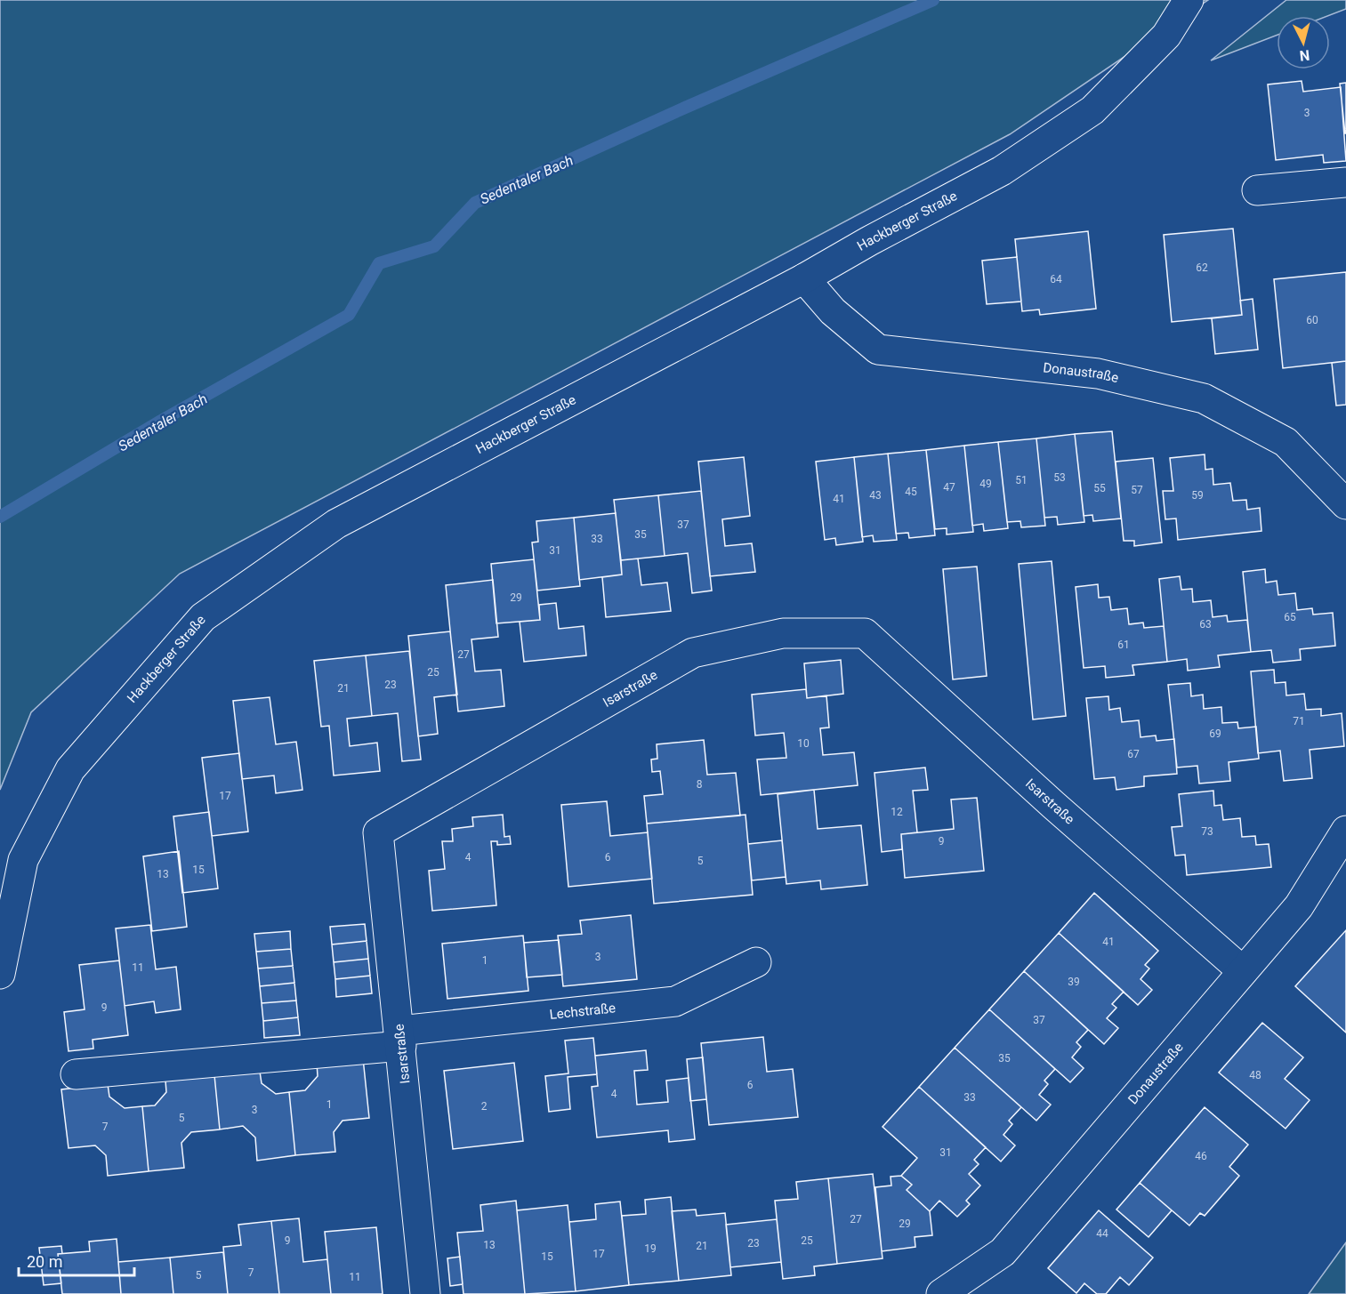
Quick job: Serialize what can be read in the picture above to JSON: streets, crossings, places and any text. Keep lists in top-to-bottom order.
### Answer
{
  "streets": {
    "street": [
      "Hackberger Straße",
      "Donaustraße",
      "Isarstraße",
      "Lechstraße"
    ]
  },
  "crossings": [
    ["Hackberger Straße", "Donaustraße"],
    ["Donaustraße", "Isarstraße"],
    ["Isarstraße", "Lechstraße"]
  ],
  "water": ["Sedentaler Bach"],
  "house_numbers": [
    "3",
    "62",
    "64",
    "60",
    "53",
    "51",
    "49",
    "47",
    "55",
    "57",
    "45",
    "43",
    "59",
    "41",
    "37",
    "35",
    "33",
    "31",
    "29",
    "65",
    "63",
    "61",
    "27",
    "25",
    "23",
    "21",
    "71",
    "69",
    "10",
    "67",
    "8",
    "17",
    "12",
    "73",
    "9",
    "4",
    "6",
    "5",
    "15",
    "13",
    "41",
    "3",
    "1",
    "11",
    "39",
    "9",
    "37",
    "35",
    "48",
    "6",
    "4",
    "33",
    "1",
    "2",
    "3",
    "5",
    "7",
    "31",
    "46",
    "27",
    "29",
    "44",
    "9",
    "25",
    "23",
    "13",
    "21",
    "19",
    "17",
    "15",
    "7",
    "5",
    "11"
  ],
  "scale_bar": "20 m",
  "north": "bottom"
}
